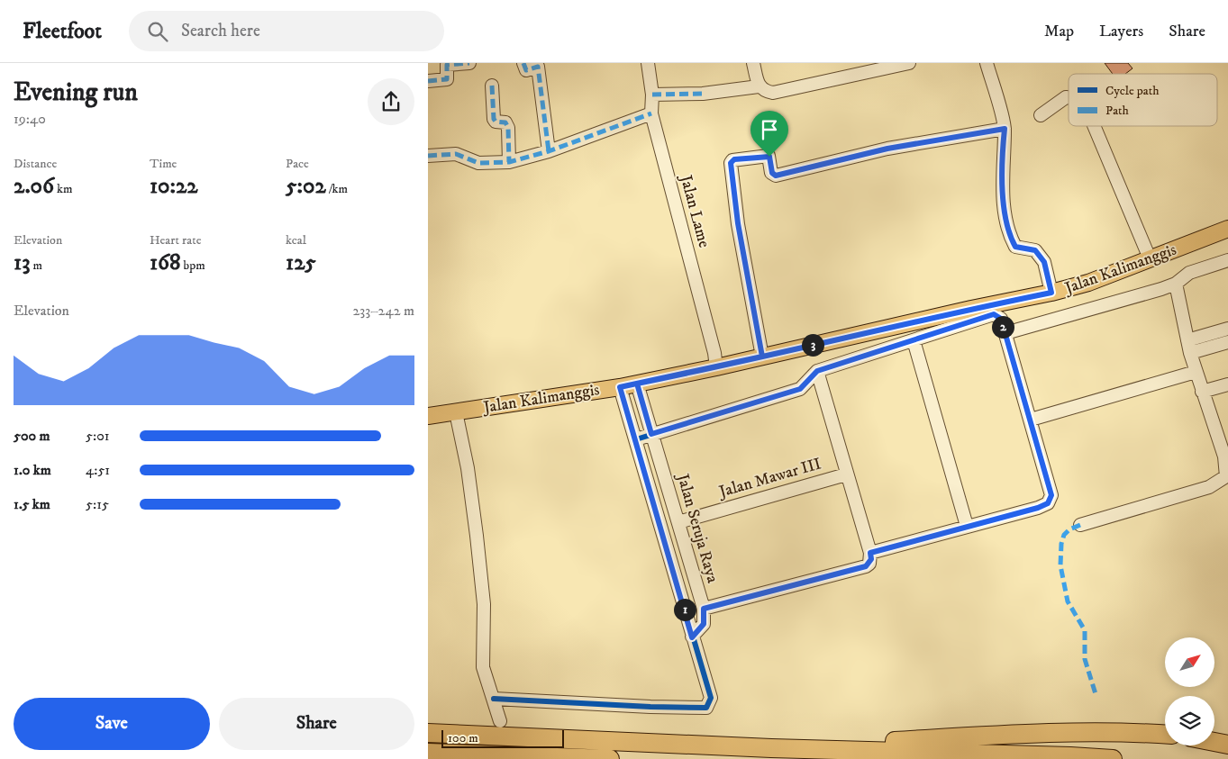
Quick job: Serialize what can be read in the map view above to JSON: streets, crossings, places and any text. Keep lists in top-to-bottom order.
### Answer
{
  "streets": {
    "main road": ["Jalan Kalimanggis"],
    "street": ["Jalan Lame", "Jalan Mawar III", "Jalan Seruja Raya"]
  },
  "crossings": [
    ["Jalan Lame", "Jalan Kalimanggis"],
    ["Jalan Kalimanggis", "Jalan Seruja Raya"],
    ["Jalan Mawar III", "Jalan Seruja Raya"]
  ],
  "legend": ["Cycle path", "Path"],
  "scale_bar": "100 m",
  "north": "top right",
  "page": {
    "header": "Fleetfoot",
    "search": "Search here",
    "nav": ["Map", "Layers", "Share"],
    "heading": ["Evening run", "19:40"],
    "stats": [
      ["Distance", "2.06 km"],
      ["Time", "10:22"],
      ["Pace", "5:02 /km"],
      ["Elevation", "13 m"],
      ["Heart rate", "168 bpm"],
      ["kcal", "125"]
    ],
    "chart": ["Elevation", "233–242 m"],
    "pins": ["2", "3", "1"],
    "list": [
      {
        "name": "500 m",
        "note": "5:01"
      },
      {
        "name": "1.0 km",
        "note": "4:51"
      },
      {
        "name": "1.5 km",
        "note": "5:15"
      }
    ],
    "buttons": ["Save", "Share"],
    "scale": "100 m"
  }
}
